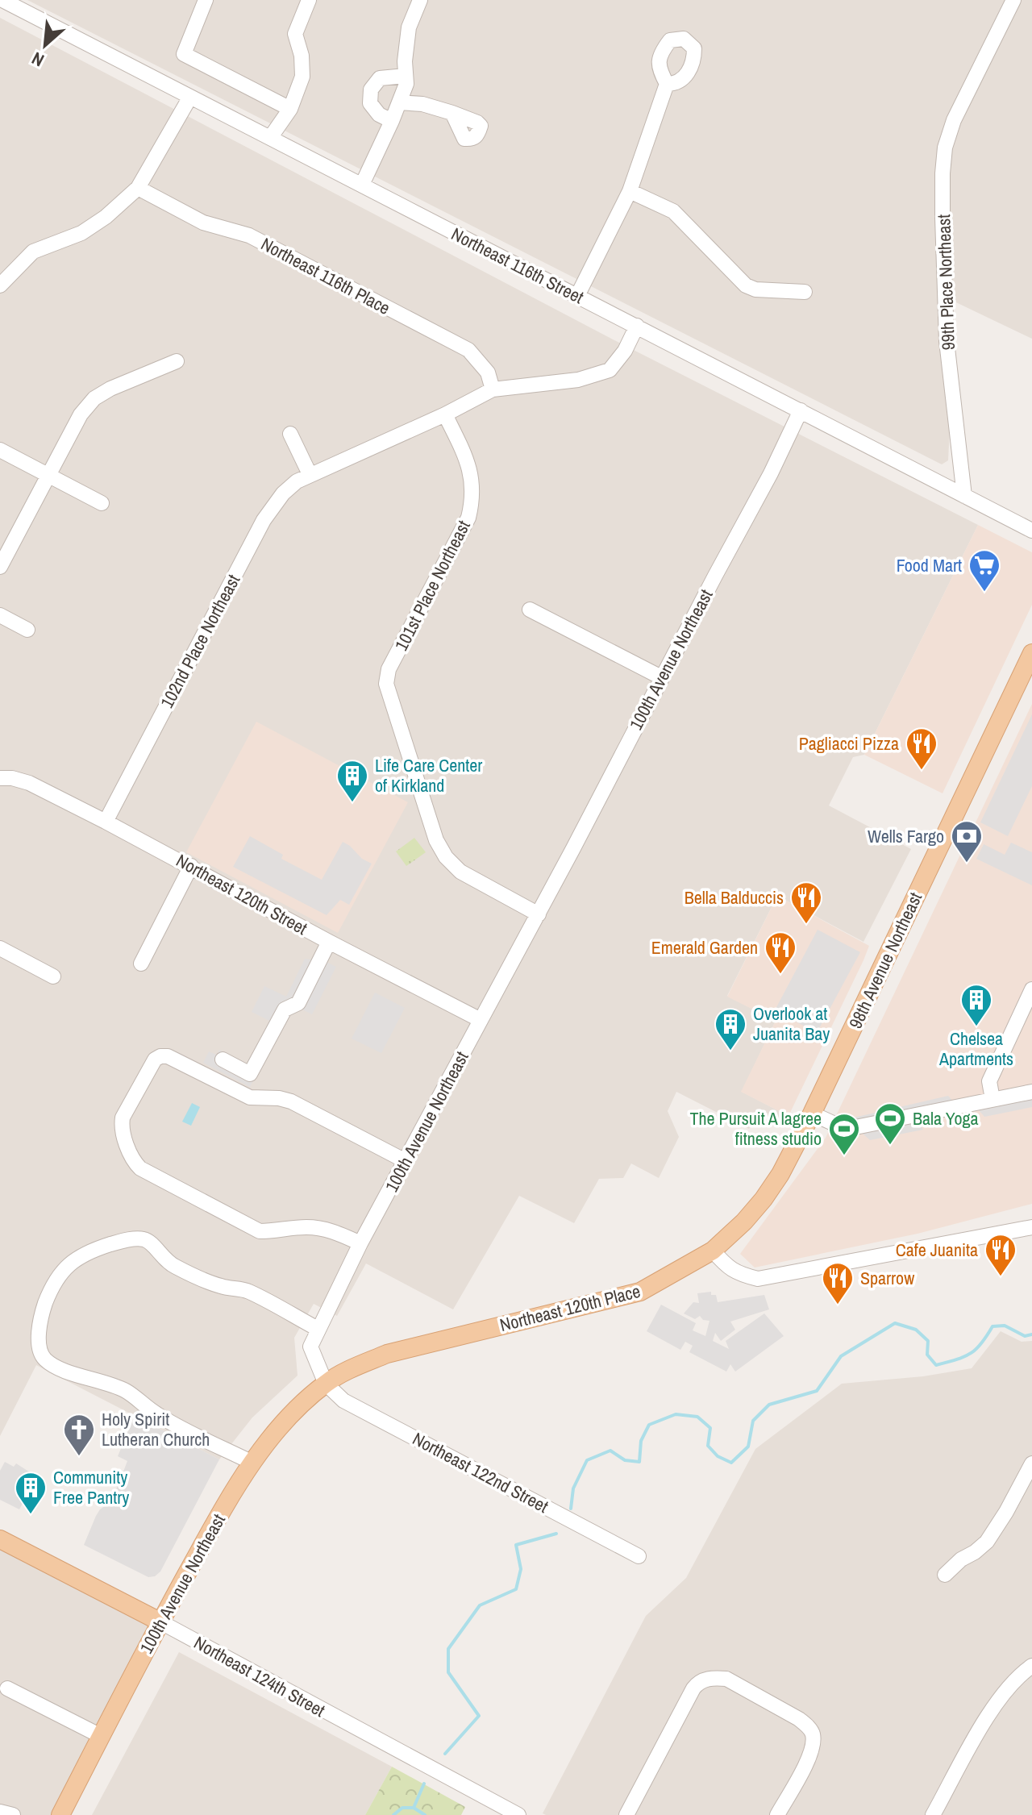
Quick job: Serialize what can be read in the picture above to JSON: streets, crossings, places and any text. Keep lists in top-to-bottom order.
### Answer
{
  "streets": {
    "main road": [
      "100th Avenue Northeast",
      "98th Avenue Northeast",
      "Northeast 120th Place",
      "Northeast 124th Street"
    ],
    "street": [
      "Northeast 116th Street",
      "Northeast 116th Place",
      "99th Place Northeast",
      "101st Place Northeast",
      "102nd Place Northeast",
      "Northeast 120th Street",
      "Northeast 122nd Street"
    ]
  },
  "crossings": [
    ["Northeast 116th Street", "99th Place Northeast"],
    ["Northeast 116th Street", "100th Avenue Northeast"],
    ["101st Place Northeast", "102nd Place Northeast"],
    ["101st Place Northeast", "100th Avenue Northeast"],
    ["102nd Place Northeast", "Northeast 120th Street"],
    ["100th Avenue Northeast", "Northeast 120th Street"],
    ["100th Avenue Northeast", "Northeast 120th Place"],
    ["100th Avenue Northeast", "Northeast 122nd Street"],
    ["100th Avenue Northeast", "Northeast 124th Street"],
    ["98th Avenue Northeast", "Northeast 120th Place"],
    ["Northeast 120th Place", "Northeast 122nd Street"]
  ],
  "places": {
    "supermarket": ["Food Mart"],
    "restaurant": [
      "Pagliacci Pizza",
      "Bella Balduccis",
      "Emerald Garden",
      "Cafe Juanita",
      "Sparrow"
    ],
    "building": [
      "Life Care Center of Kirkland",
      "Chelsea Apartments",
      "Overlook at Juanita Bay",
      "Community Free Pantry"
    ],
    "bank": ["Wells Fargo"],
    "sports": ["Bala Yoga", "The Pursuit A lagree fitness studio"],
    "church": ["Holy Spirit Lutheran Church"]
  },
  "north": "bottom left"
}
